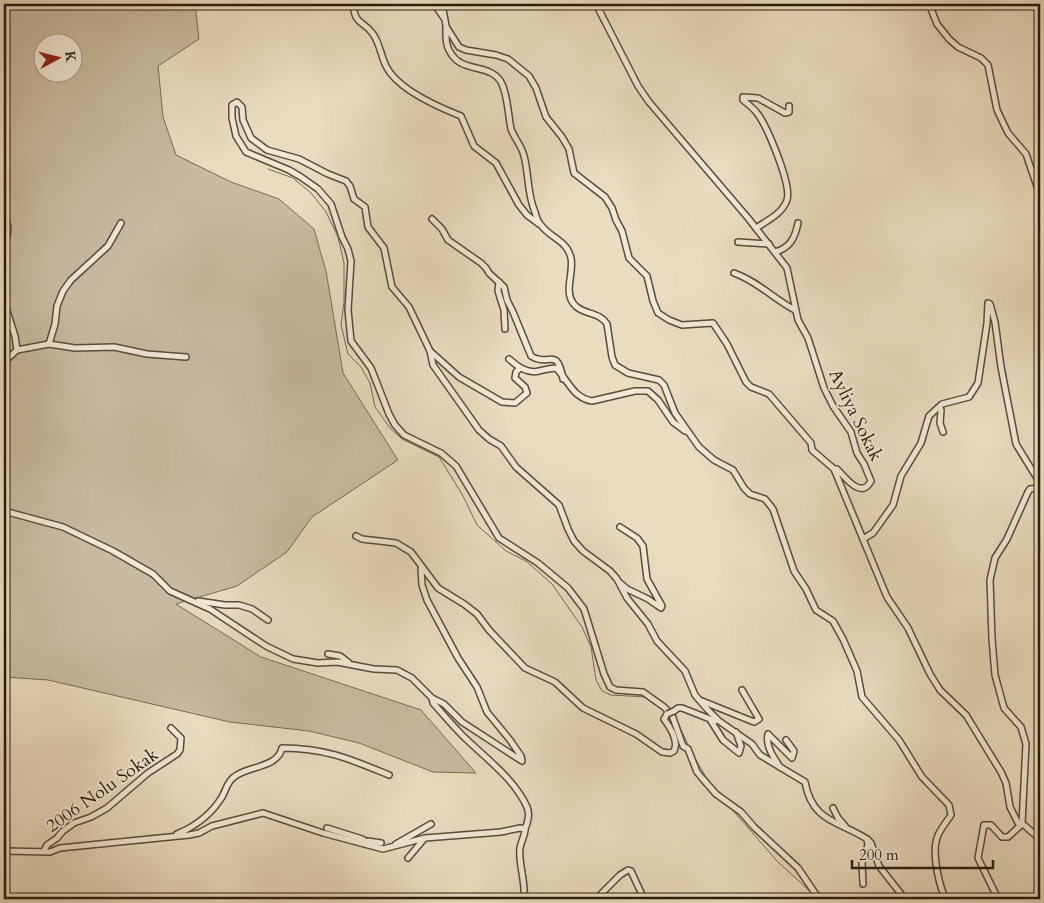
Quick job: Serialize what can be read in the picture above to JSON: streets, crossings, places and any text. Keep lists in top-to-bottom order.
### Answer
{
  "streets": {
    "street": ["Ayliya Sokak", "2006 Nolu Sokak"]
  },
  "scale_bar": "200 m",
  "north": "right"
}
